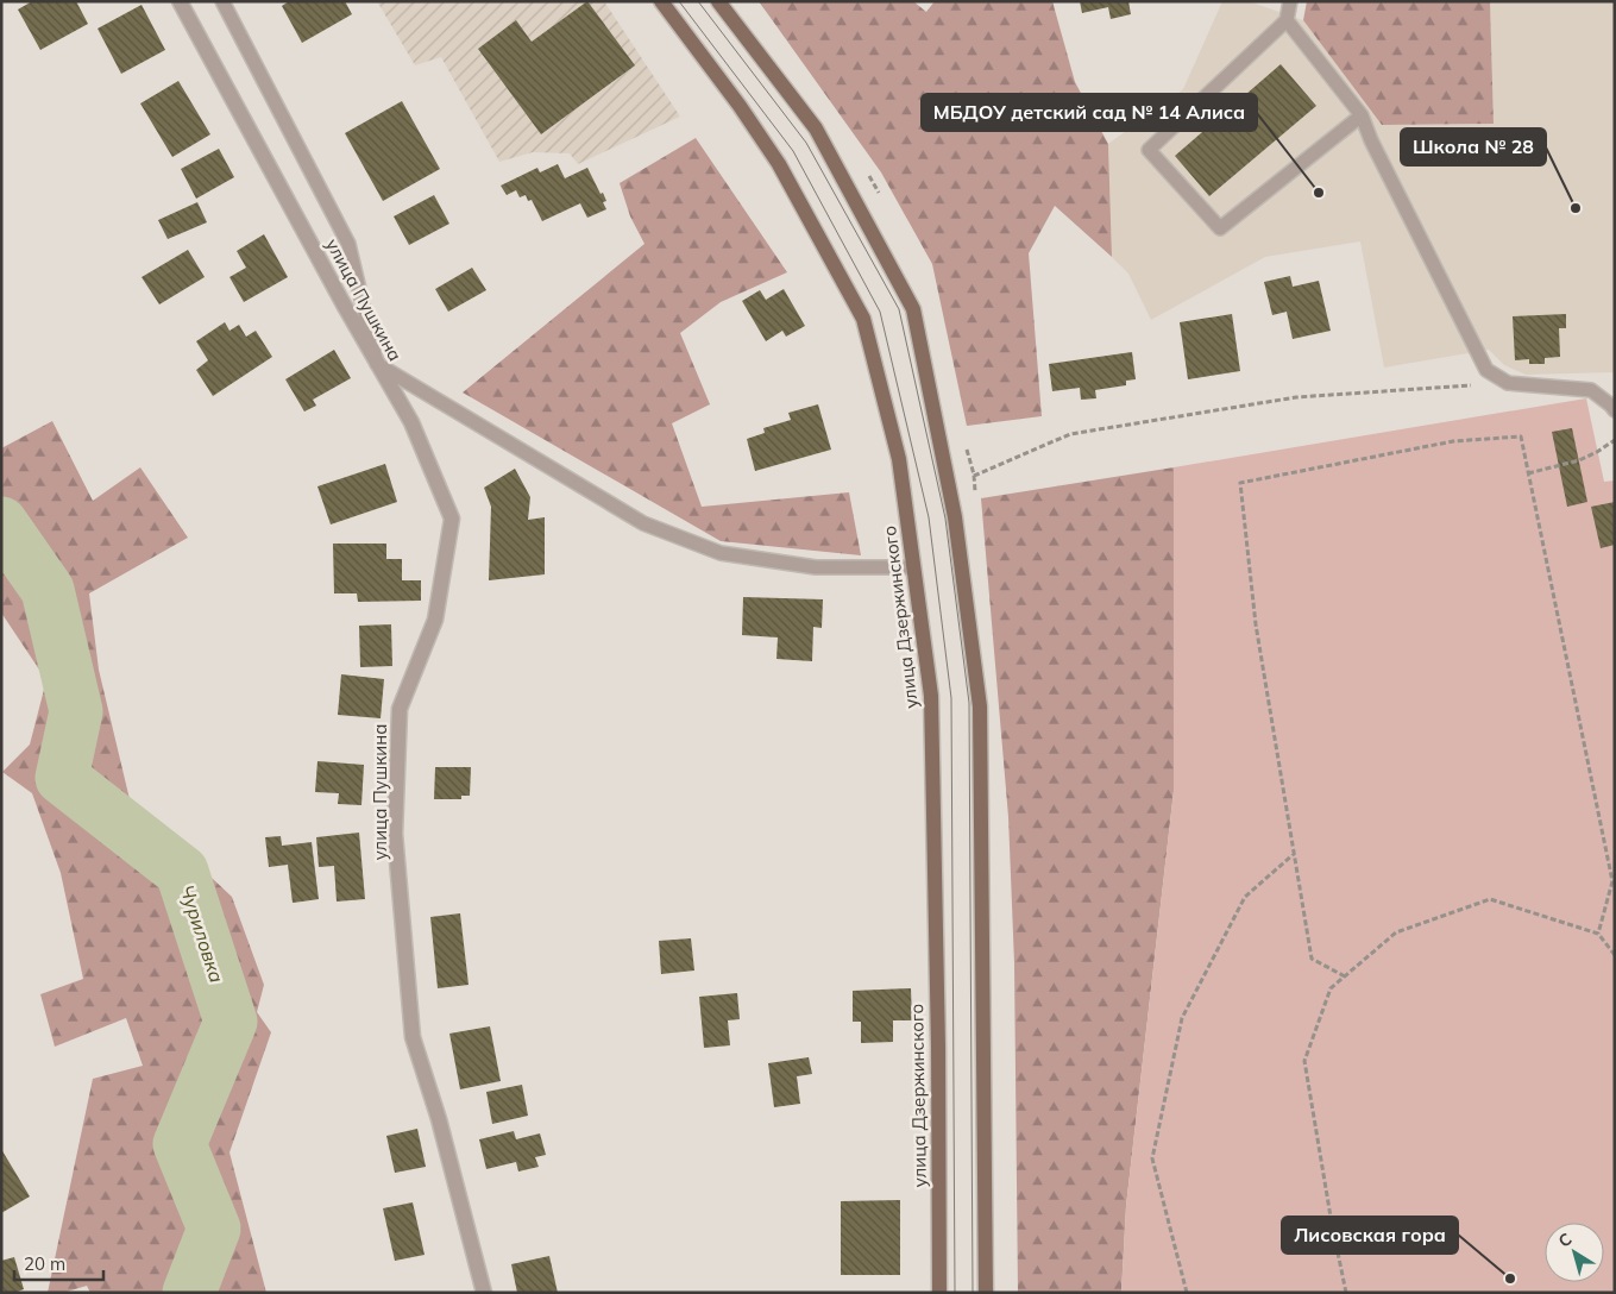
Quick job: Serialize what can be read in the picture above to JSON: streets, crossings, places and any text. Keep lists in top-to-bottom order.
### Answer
{
  "streets": {
    "main road": ["улица Дзержинского"],
    "street": ["улица Пушкина"]
  },
  "water": ["Чуриловка"],
  "places": ["МБДОУ детский сад № 14 Алиса", "Школа № 28", "Лисовская гора"],
  "scale_bar": "20 m",
  "north": "top left"
}
